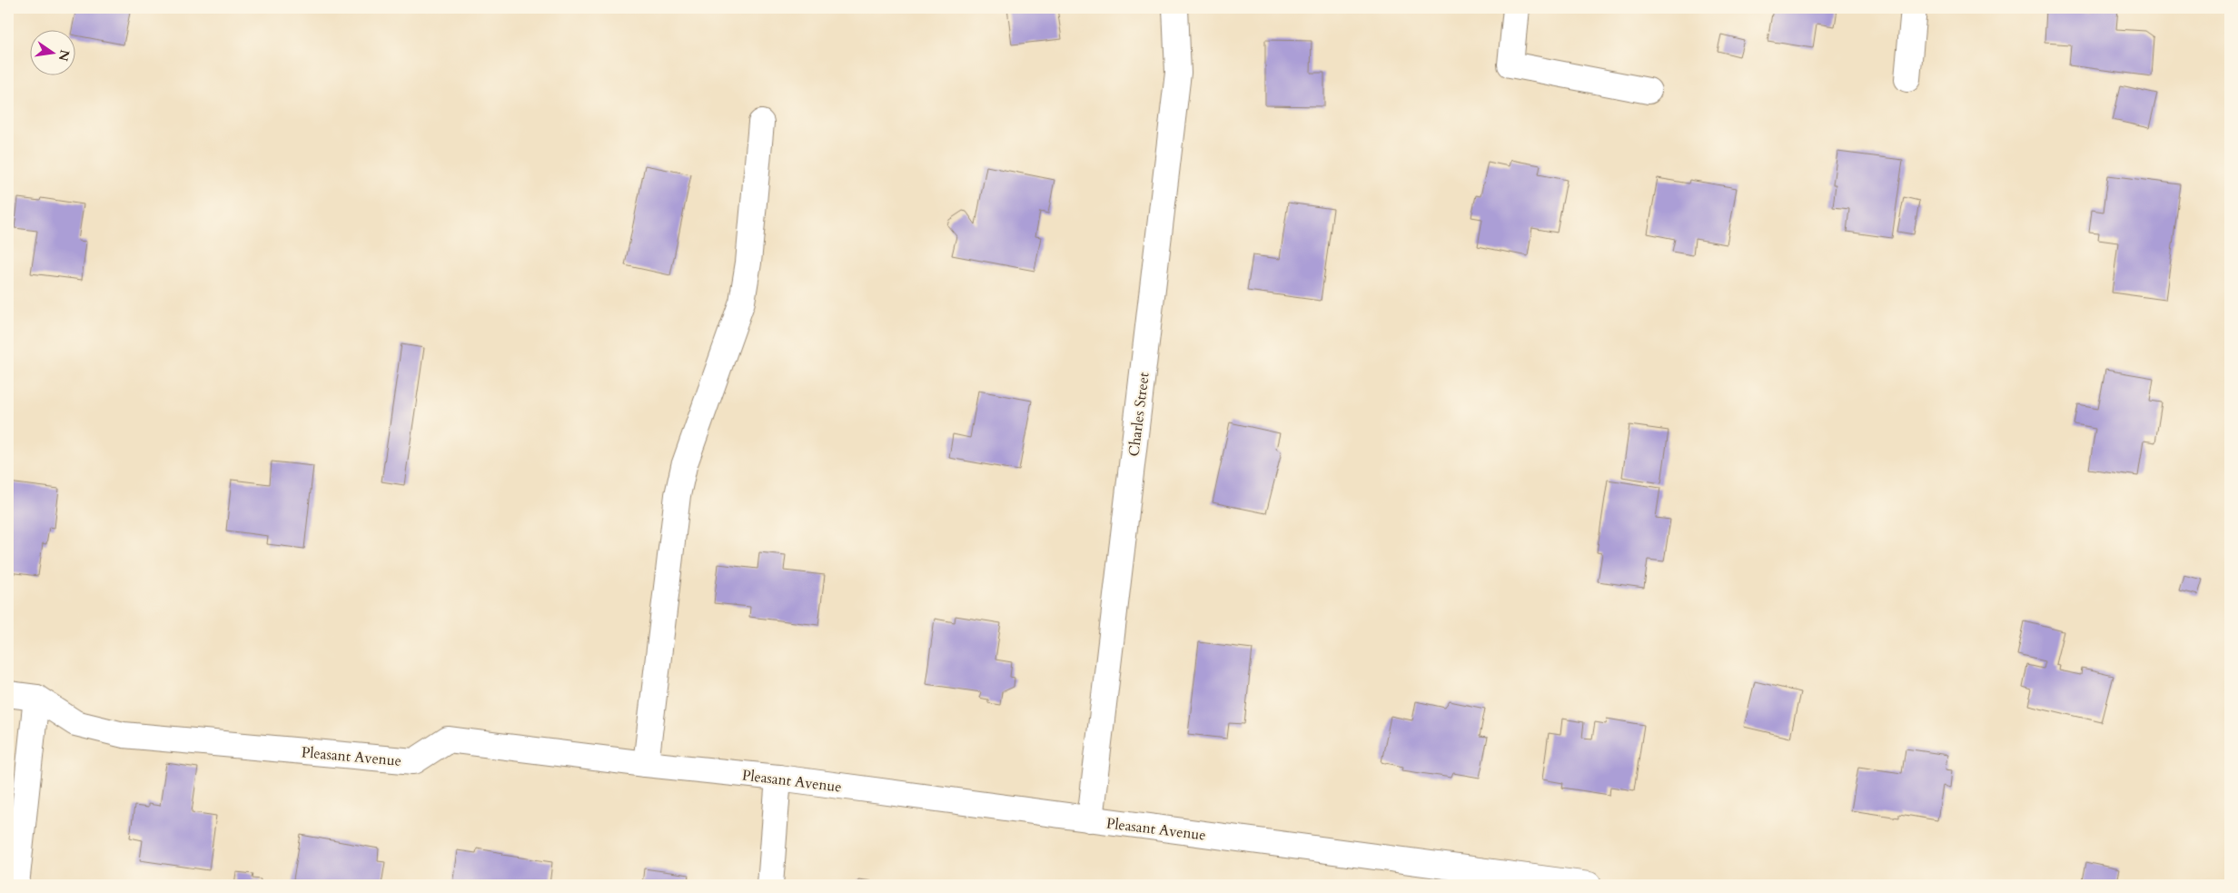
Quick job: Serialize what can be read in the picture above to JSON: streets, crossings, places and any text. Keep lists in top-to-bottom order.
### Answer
{
  "streets": {
    "street": ["Charles Street", "Pleasant Avenue"]
  },
  "crossings": [
    ["Charles Street", "Pleasant Avenue"]
  ],
  "north": "right"
}
